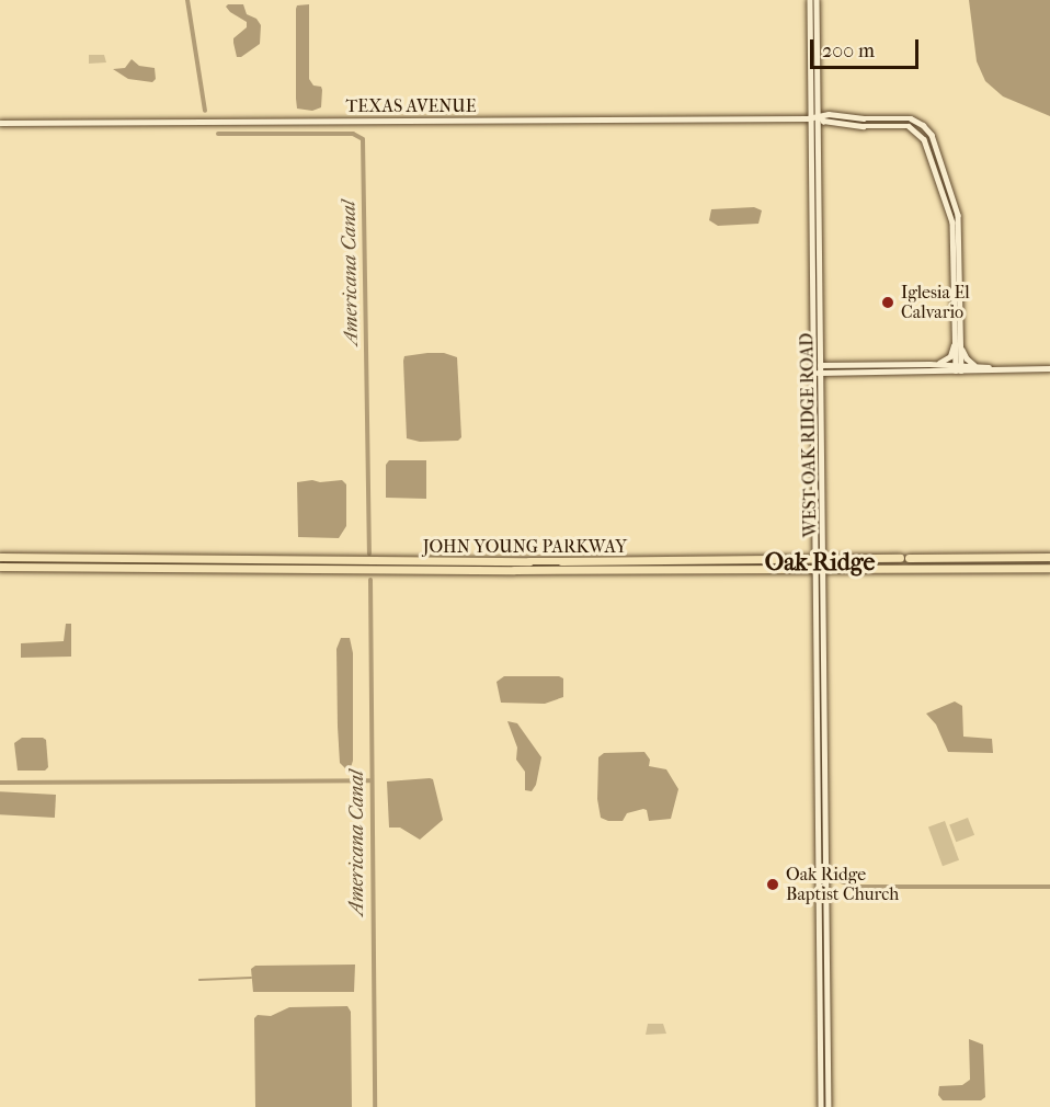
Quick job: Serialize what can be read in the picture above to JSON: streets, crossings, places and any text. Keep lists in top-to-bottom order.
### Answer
{
  "streets": {
    "highway": ["JOHN YOUNG PARKWAY"],
    "street": ["TEXAS AVENUE", "WEST OAK RIDGE ROAD"]
  },
  "crossings": [
    ["TEXAS AVENUE", "WEST OAK RIDGE ROAD"],
    ["WEST OAK RIDGE ROAD", "JOHN YOUNG PARKWAY"]
  ],
  "districts": ["Oak Ridge"],
  "water": ["Americana Canal"],
  "places": ["Iglesia El Calvario", "Oak Ridge Baptist Church"],
  "scale_bar": "200 m"
}
